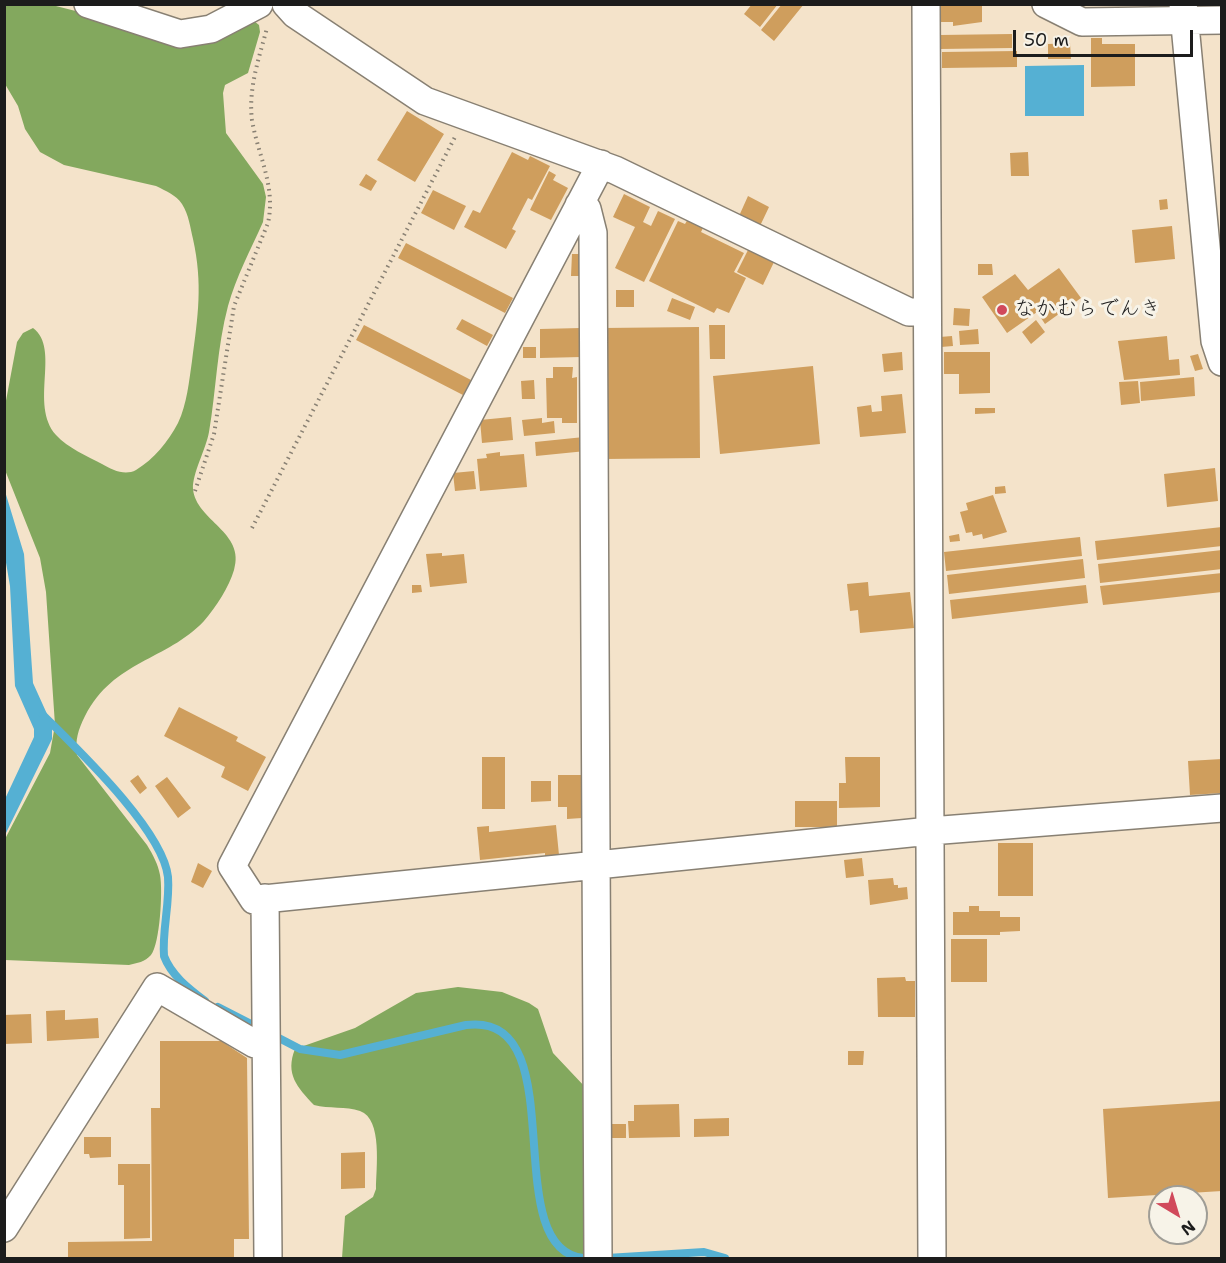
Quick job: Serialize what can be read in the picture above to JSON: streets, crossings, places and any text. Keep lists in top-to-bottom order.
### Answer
{
  "places": ["なかむらでんき"],
  "scale_bar": "50 m",
  "north": "bottom right"
}
